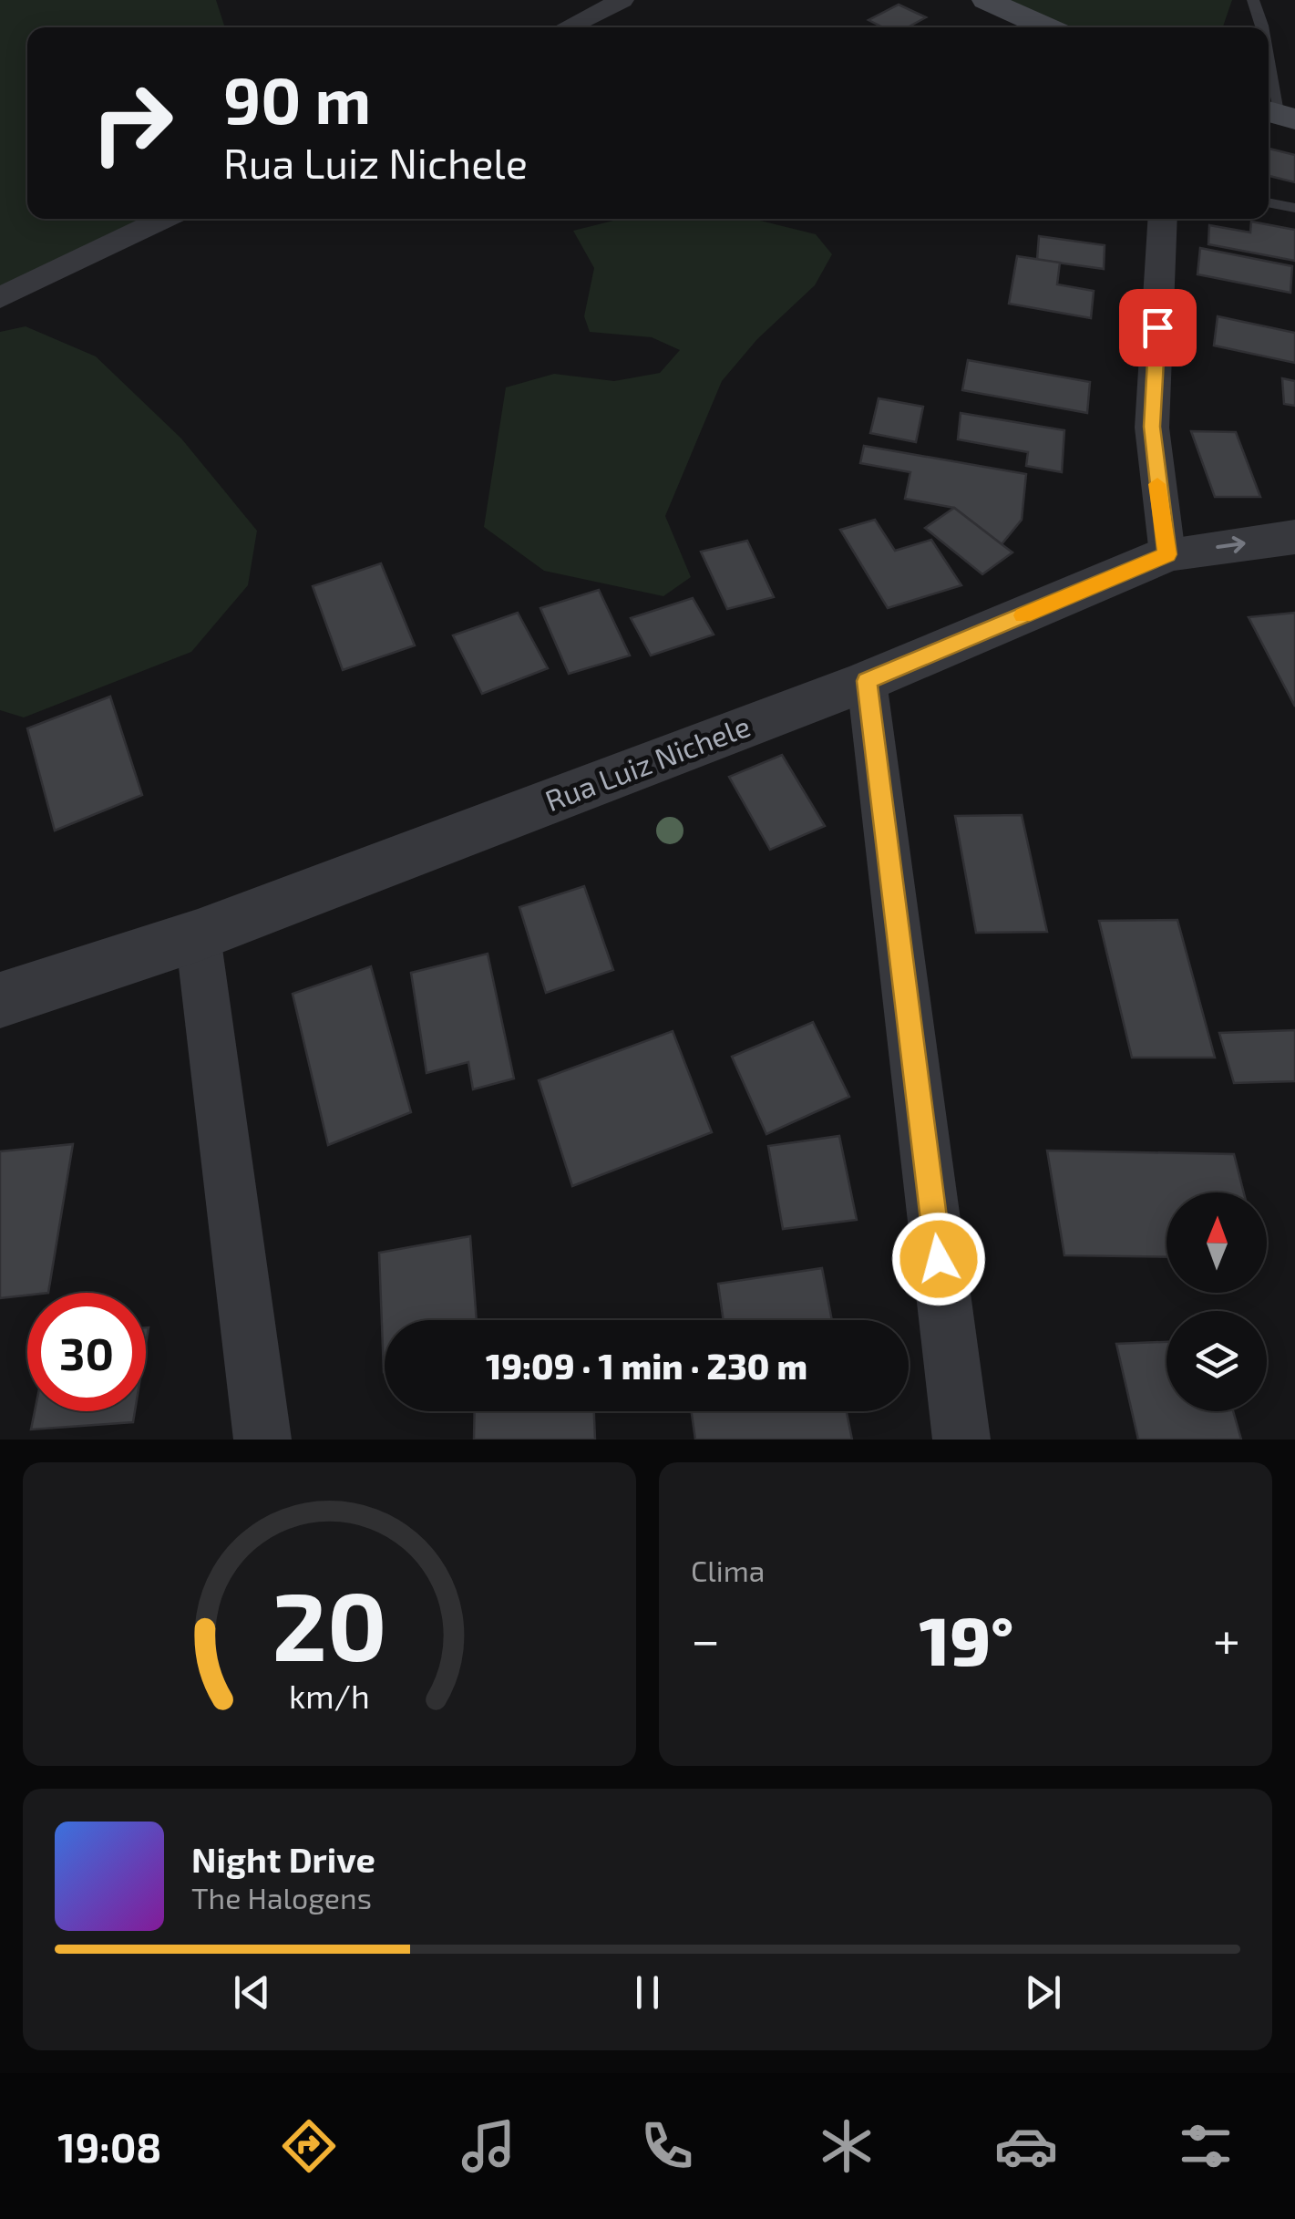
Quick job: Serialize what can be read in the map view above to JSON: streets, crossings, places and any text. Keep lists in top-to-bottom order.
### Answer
{
  "streets": {
    "street": ["Rua Luiz Nichele"]
  },
  "north": "top",
  "page": {
    "turn": ["90 m", "Rua Luiz Nichele"],
    "limit": "30",
    "trip": "19:09 · 1 min · 230 m",
    "tile": "Clima",
    "heat": ["−", "19°", "+"],
    "song": ["Night Drive", "The Halogens"],
    "tabs": "19:08",
    "gauge": ["20", "km/h"]
  }
}
